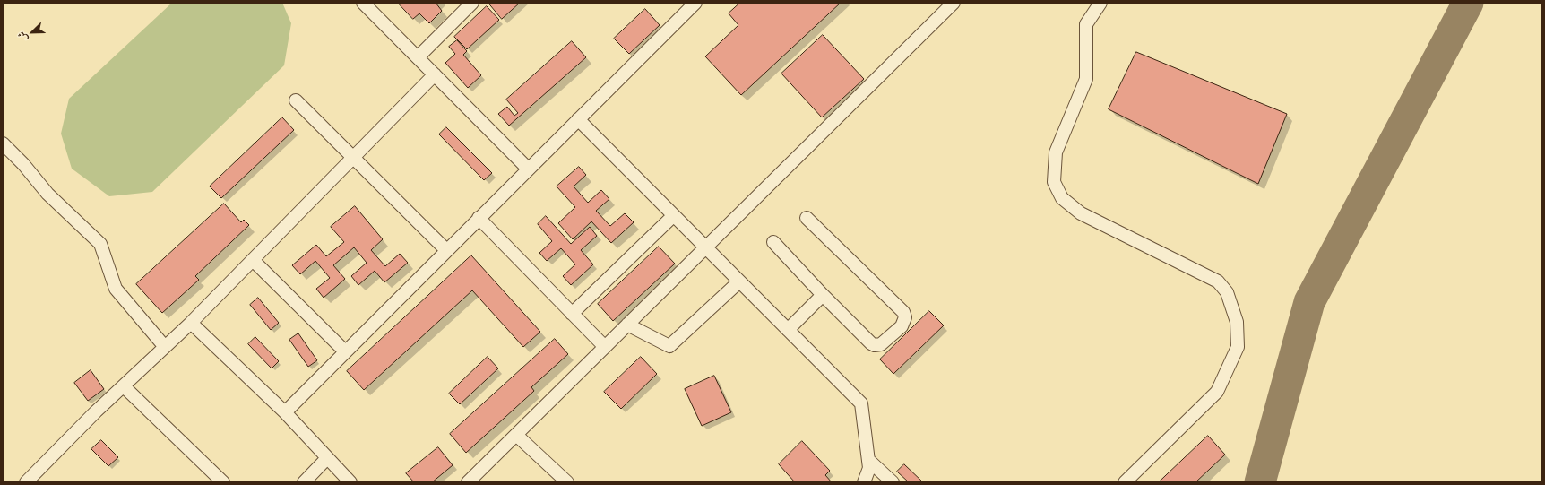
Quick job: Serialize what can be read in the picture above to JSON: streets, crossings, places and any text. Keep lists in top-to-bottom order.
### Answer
{
  "north": "bottom left"
}
